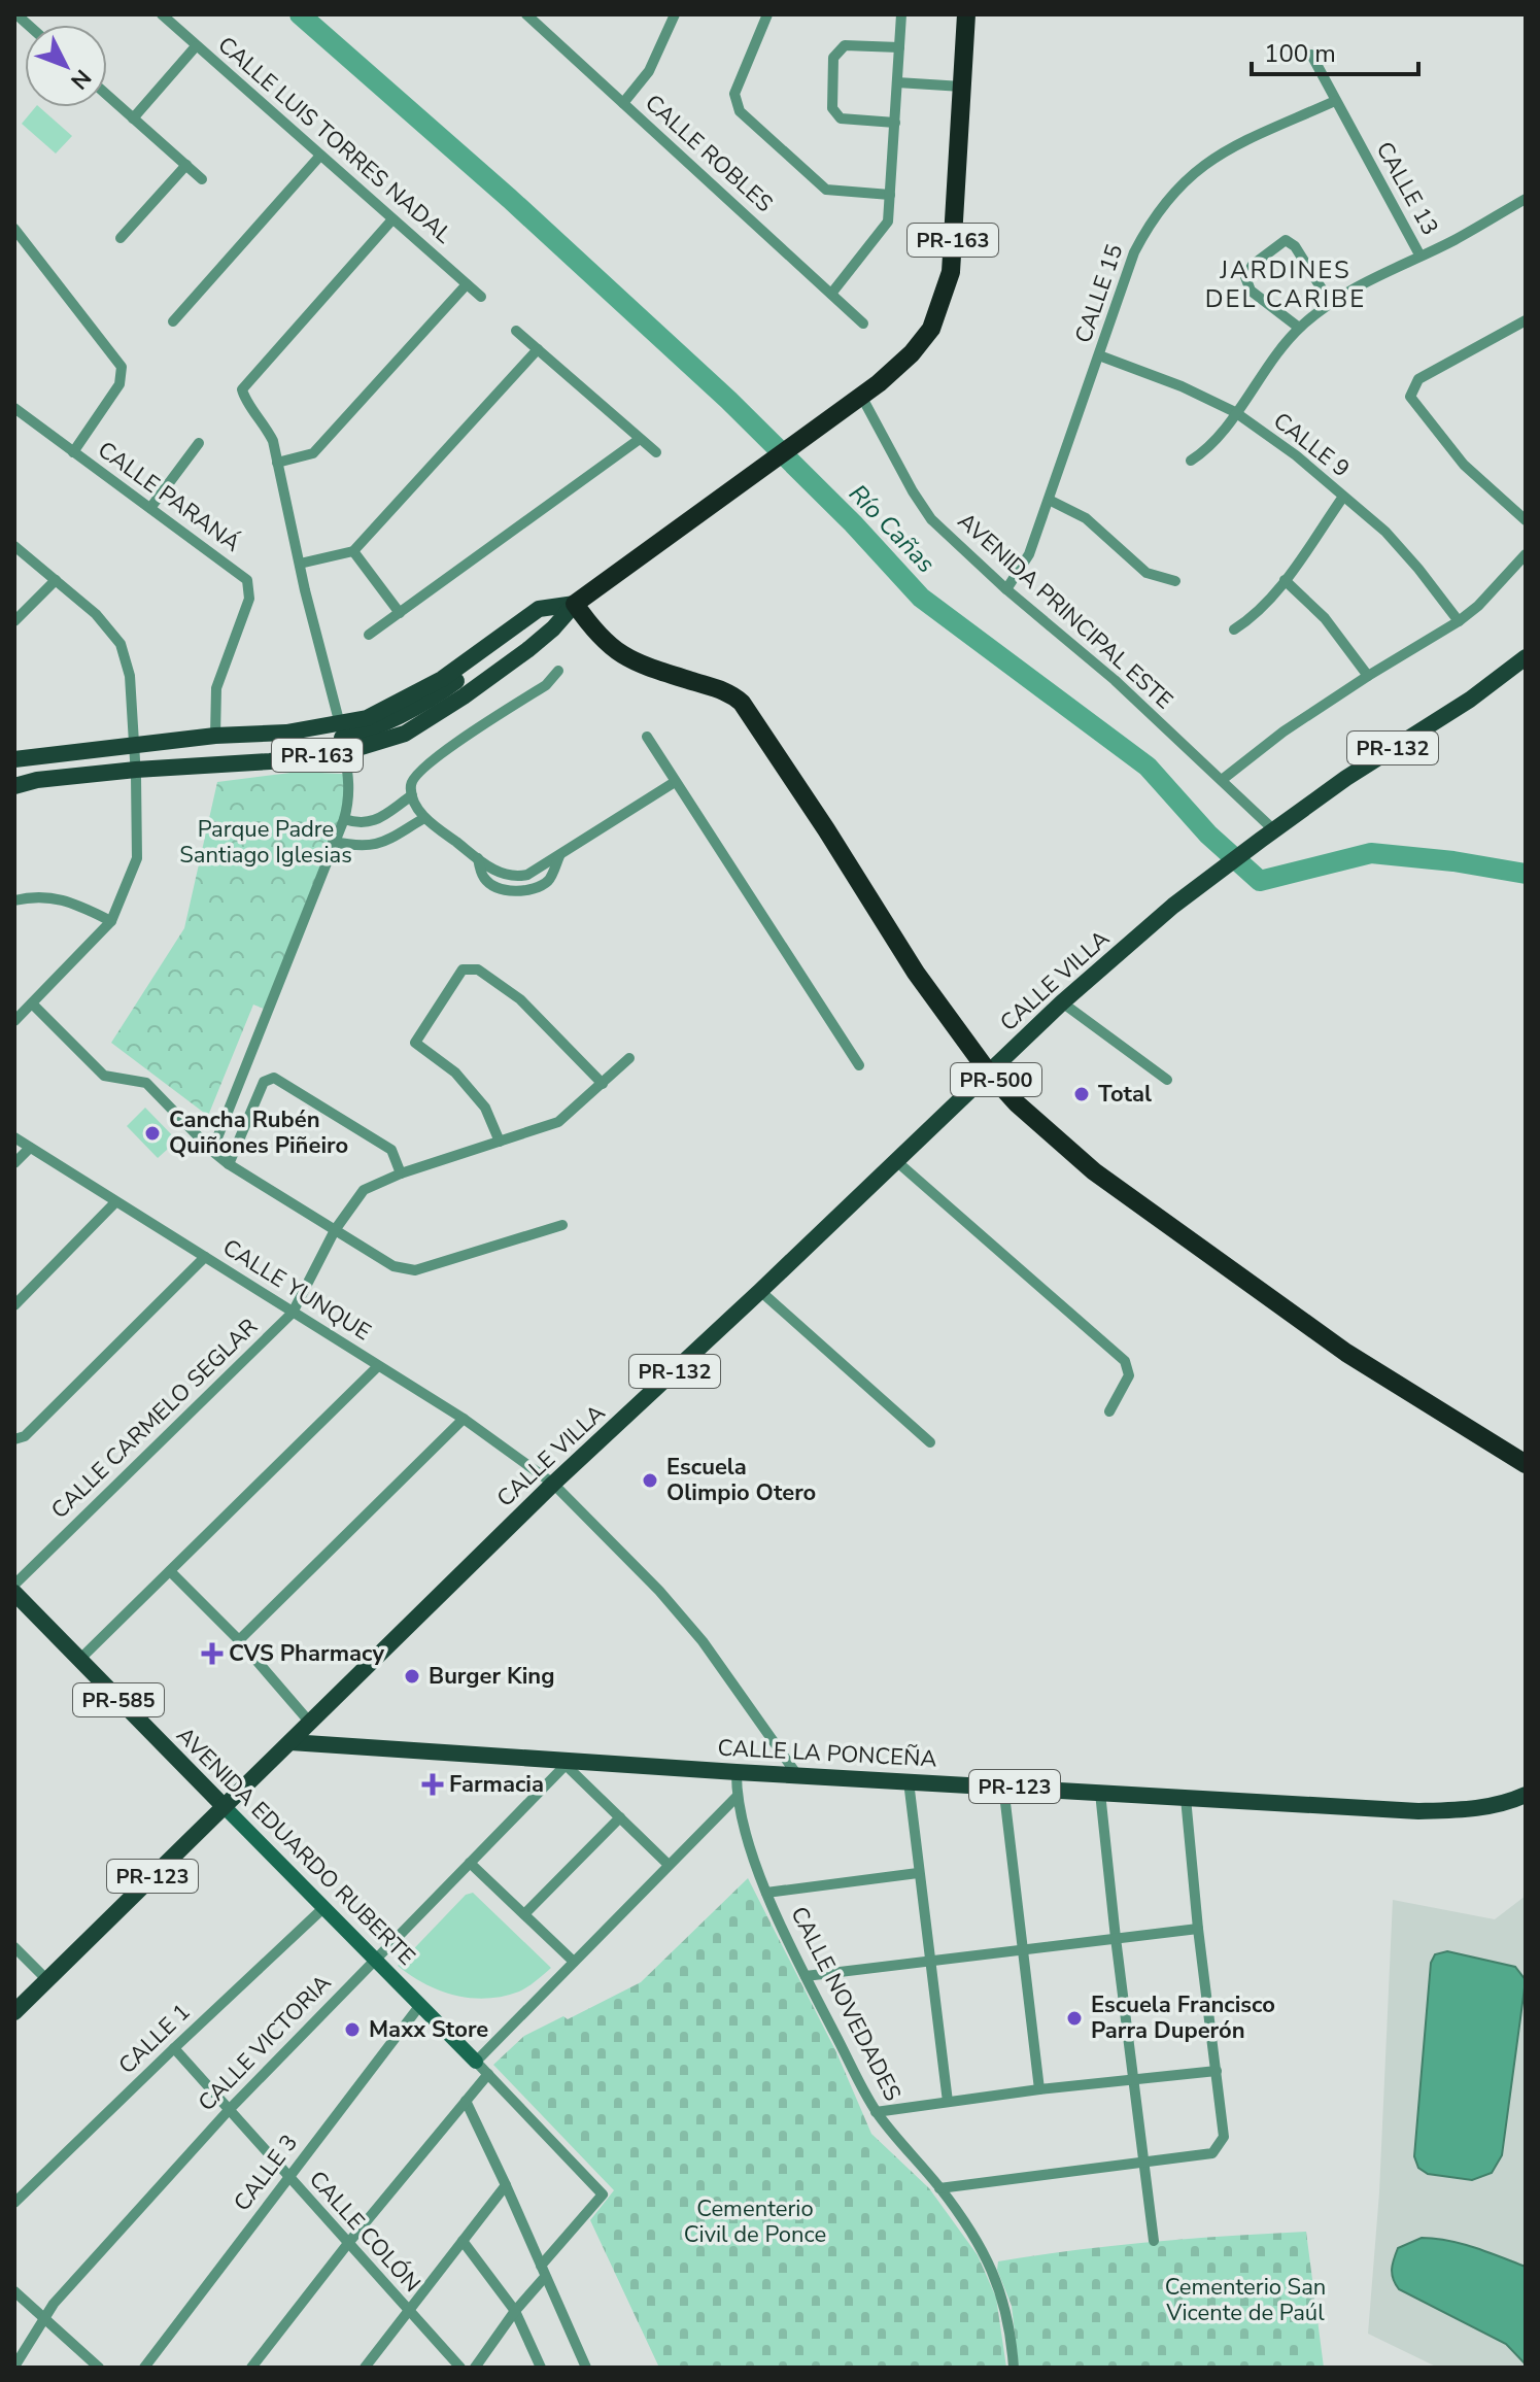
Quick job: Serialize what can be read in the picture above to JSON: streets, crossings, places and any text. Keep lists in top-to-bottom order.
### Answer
{
  "streets": {
    "highway": ["PR-163", "PR-500"],
    "main road": [
      "PR-132",
      "CALLE VILLA",
      "PR-585",
      "CALLE LA PONCEÑA",
      "PR-123",
      "AVENIDA EDUARDO RUBERTE"
    ],
    "street": [
      "CALLE LUIS TORRES NADAL",
      "CALLE ROBLES",
      "CALLE 13",
      "CALLE 15",
      "CALLE 9",
      "CALLE PARANÁ",
      "AVENIDA PRINCIPAL ESTE",
      "CALLE YUNQUE",
      "CALLE CARMELO SEGLAR",
      "CALLE NOVEDADES",
      "CALLE 1",
      "CALLE VICTORIA",
      "CALLE 3",
      "CALLE COLÓN"
    ]
  },
  "crossings": [
    ["CALLE 13", "CALLE 15"],
    ["CALLE 13", "CALLE 9"],
    ["PR-163", "CALLE PARANÁ"],
    ["PR-163", "AVENIDA PRINCIPAL ESTE"],
    ["PR-163", "PR-500"],
    ["CALLE 15", "CALLE 9"],
    ["CALLE 15", "AVENIDA PRINCIPAL ESTE"],
    ["AVENIDA PRINCIPAL ESTE", "PR-132"],
    ["AVENIDA PRINCIPAL ESTE", "CALLE VILLA"],
    ["PR-132", "CALLE VILLA"],
    ["CALLE VILLA", "PR-500"],
    ["CALLE VILLA", "CALLE YUNQUE"],
    ["CALLE VILLA", "CALLE LA PONCEÑA"],
    ["CALLE VILLA", "AVENIDA EDUARDO RUBERTE"],
    ["CALLE YUNQUE", "CALLE CARMELO SEGLAR"],
    ["CALLE YUNQUE", "CALLE LA PONCEÑA"],
    ["CALLE LA PONCEÑA", "CALLE NOVEDADES"],
    ["CALLE LA PONCEÑA", "CALLE VICTORIA"],
    ["AVENIDA EDUARDO RUBERTE", "CALLE 1"],
    ["AVENIDA EDUARDO RUBERTE", "CALLE VICTORIA"],
    ["AVENIDA EDUARDO RUBERTE", "CALLE 3"],
    ["CALLE 1", "CALLE COLÓN"],
    ["CALLE VICTORIA", "CALLE COLÓN"],
    ["CALLE 3", "CALLE COLÓN"]
  ],
  "districts": ["JARDINES DEL CARIBE"],
  "water": ["Río Cañas"],
  "parks": ["Parque Padre Santiago Iglesias", "Cementerio Civil de Ponce", "Cementerio San Vicente de Paúl"],
  "places": {
    "other": [
      "Total",
      "Cancha Rubén Quiñones Piñeiro",
      "Escuela Olimpio Otero",
      "Burger King",
      "Escuela Francisco Parra Duperón",
      "Maxx Store"
    ],
    "health": ["CVS Pharmacy", "Farmacia"]
  },
  "scale_bar": "100 m",
  "north": "bottom right"
}
